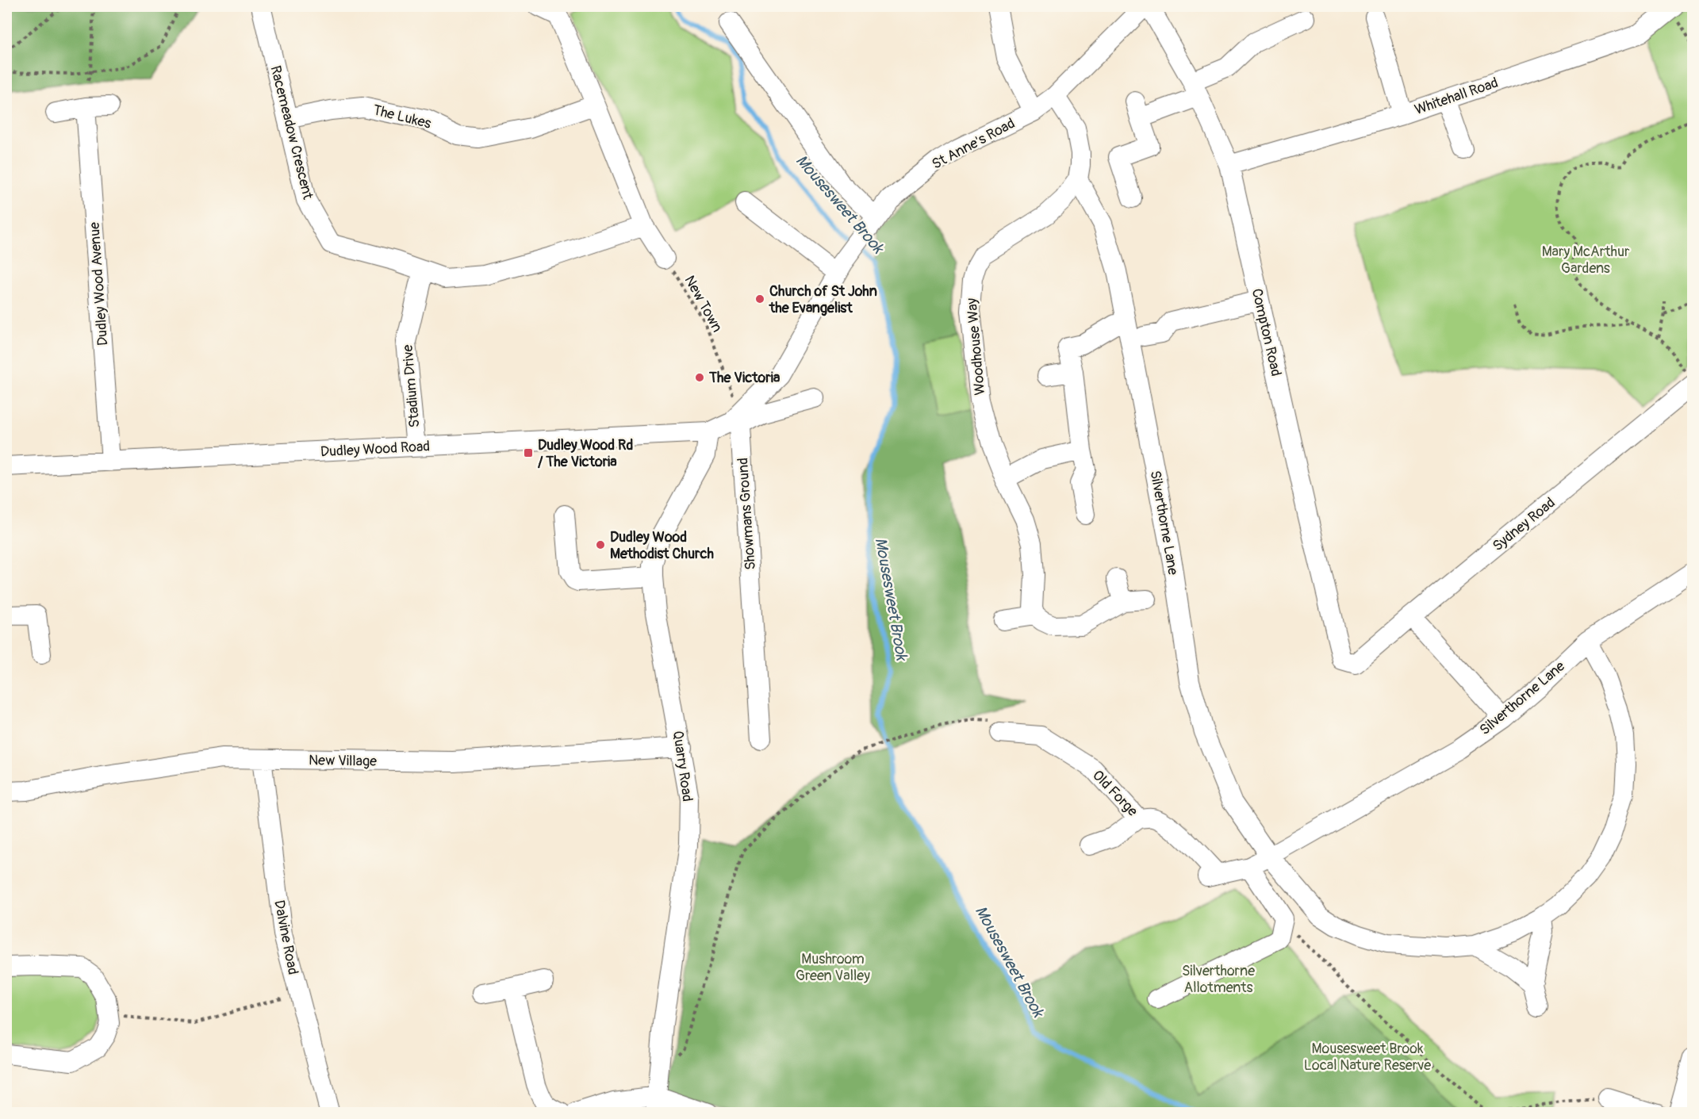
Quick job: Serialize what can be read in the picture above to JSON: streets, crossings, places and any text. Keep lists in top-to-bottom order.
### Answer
{
  "streets": {
    "street": [
      "Whitehall Road",
      "The Lukes",
      "Racemeadow Crescent",
      "St Anne's Road",
      "Dudley Wood Avenue",
      "Compton Road",
      "Woodhouse Way",
      "Stadium Drive",
      "Dudley Wood Road",
      "Showmans Ground",
      "Silverthorne Lane",
      "Sydney Road",
      "New Village",
      "Quarry Road",
      "Old Forge",
      "Dalvine Road"
    ],
    "path": ["New Town"]
  },
  "crossings": [
    ["Whitehall Road", "Compton Road"],
    ["The Lukes", "Racemeadow Crescent"],
    ["Racemeadow Crescent", "Stadium Drive"],
    ["St Anne's Road", "New Town"],
    ["St Anne's Road", "Dudley Wood Road"],
    ["St Anne's Road", "Showmans Ground"],
    ["Dudley Wood Avenue", "Dudley Wood Road"],
    ["New Town", "Dudley Wood Road"],
    ["New Town", "Showmans Ground"],
    ["Compton Road", "Sydney Road"],
    ["Woodhouse Way", "Silverthorne Lane"],
    ["Stadium Drive", "Dudley Wood Road"],
    ["Dudley Wood Road", "Showmans Ground"],
    ["Dudley Wood Road", "Quarry Road"],
    ["Silverthorne Lane", "Old Forge"],
    ["New Village", "Quarry Road"],
    ["New Village", "Dalvine Road"]
  ],
  "water": ["Mousesweet Brook"],
  "parks": [
    "Mary McArthur Gardens",
    "Mushroom Green Valley",
    "Silverthorne Allotments",
    "Mousesweet Brook Local Nature Reserve"
  ],
  "places": {
    "other": ["Church of St John the Evangelist", "The Victoria", "Dudley Wood Methodist Church"],
    "transit": ["Dudley Wood Rd / The Victoria"]
  }
}
